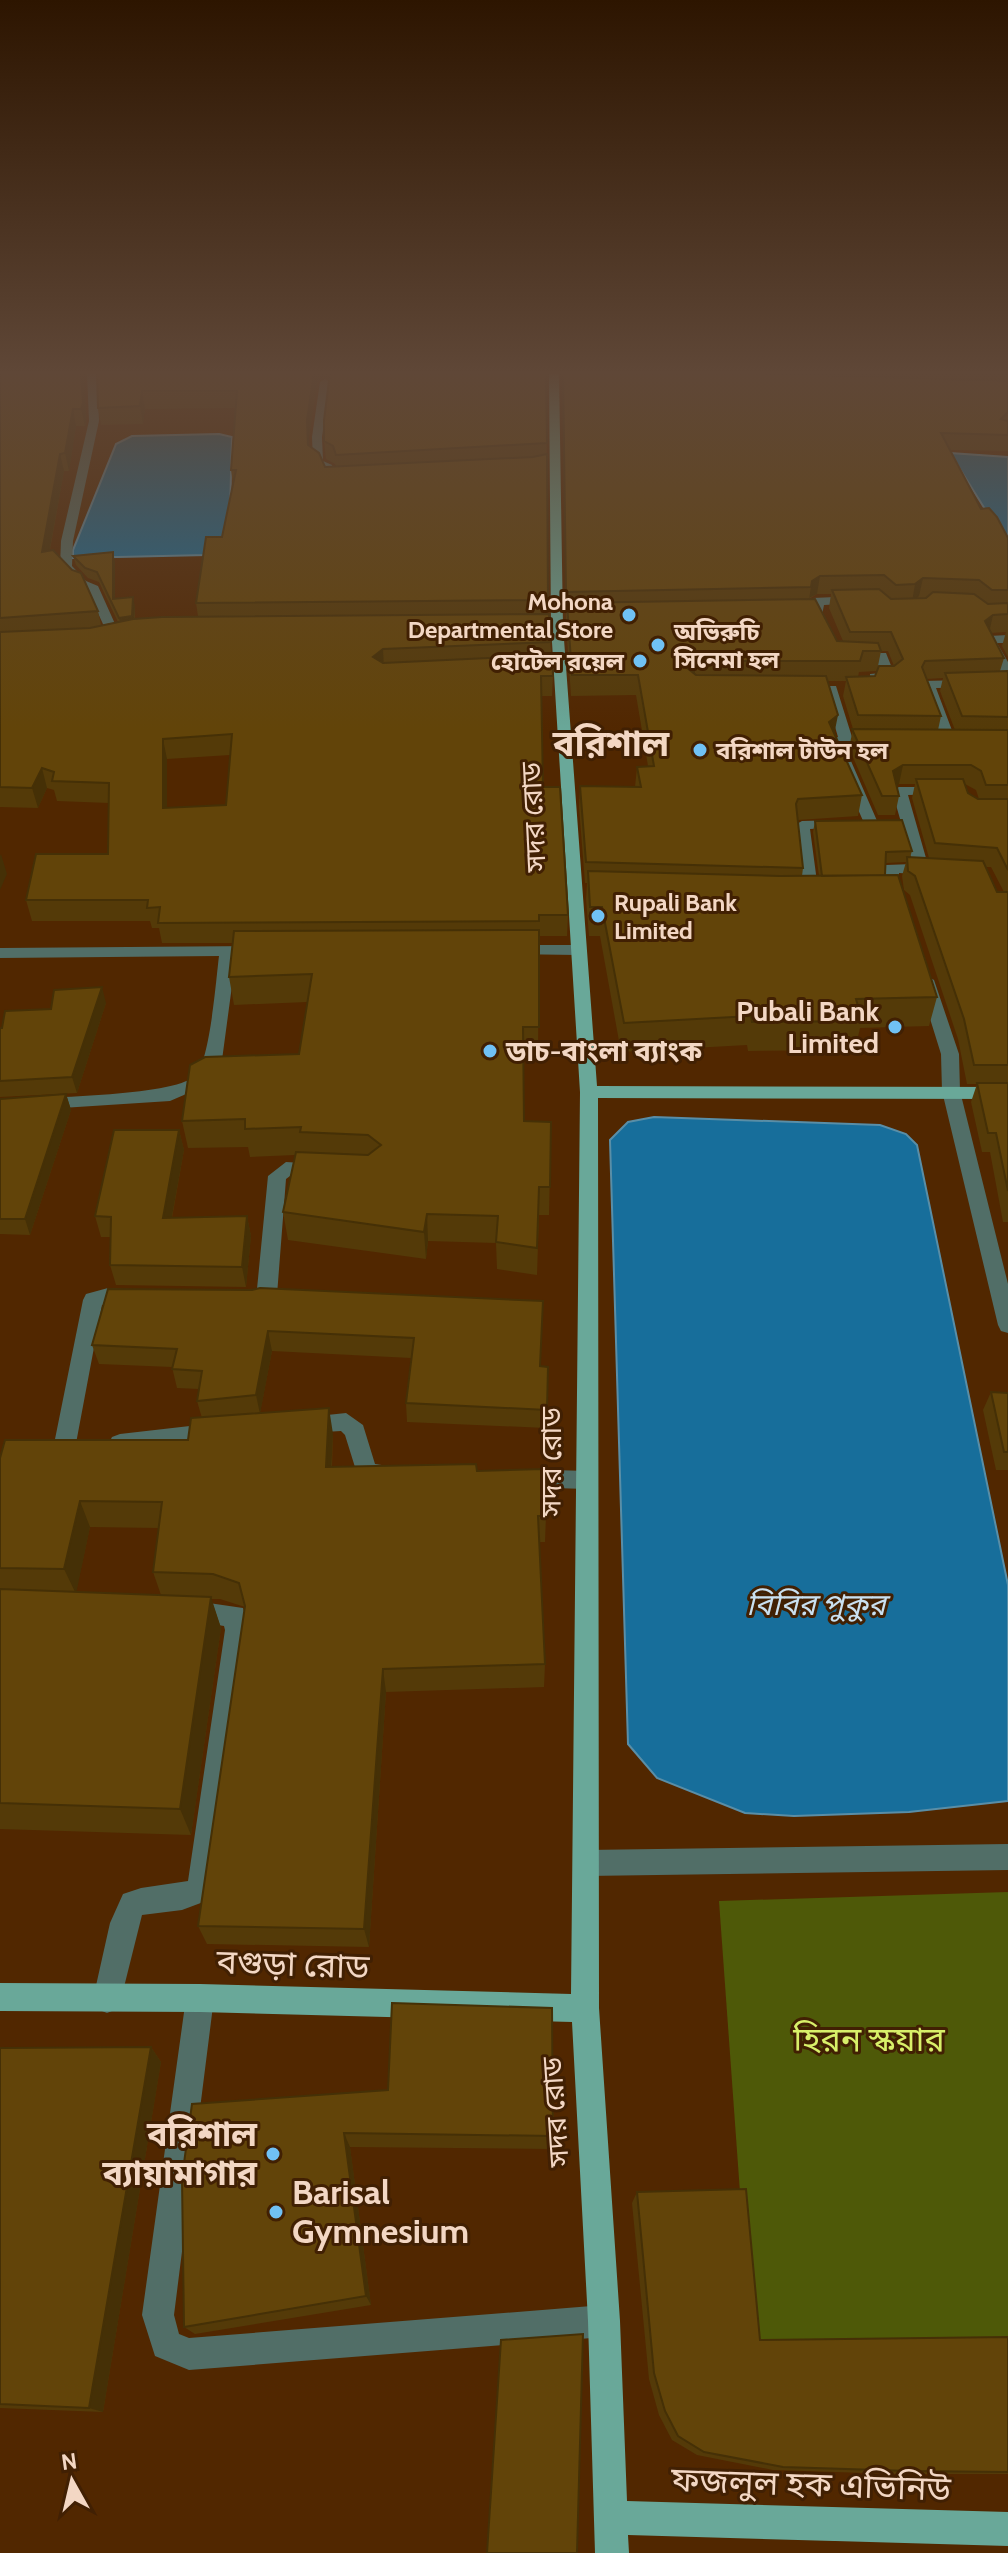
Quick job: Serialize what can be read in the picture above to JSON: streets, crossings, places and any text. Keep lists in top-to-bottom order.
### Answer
{
  "streets": {
    "main road": ["সদর রোড", "বগুড়া রোড", "ফজলুল হক এভিনিউ"]
  },
  "crossings": [
    ["সদর রোড", "বগুড়া রোড"],
    ["সদর রোড", "ফজলুল হক এভিনিউ"]
  ],
  "districts": ["বরিশাল"],
  "water": ["বিবির পুকুর"],
  "parks": ["হিরন স্কয়ার"],
  "places": [
    "Mohona Departmental Store",
    "অভিরুচি সিনেমা হল",
    "হোটেল রয়েল",
    "বরিশাল টাউন হল",
    "Rupali Bank Limited",
    "Pubali Bank Limited",
    "ডাচ-বাংলা ব্যাংক",
    "বরিশাল ব্যায়ামাগার",
    "Barisal Gymnesium"
  ],
  "north": "top"
}
